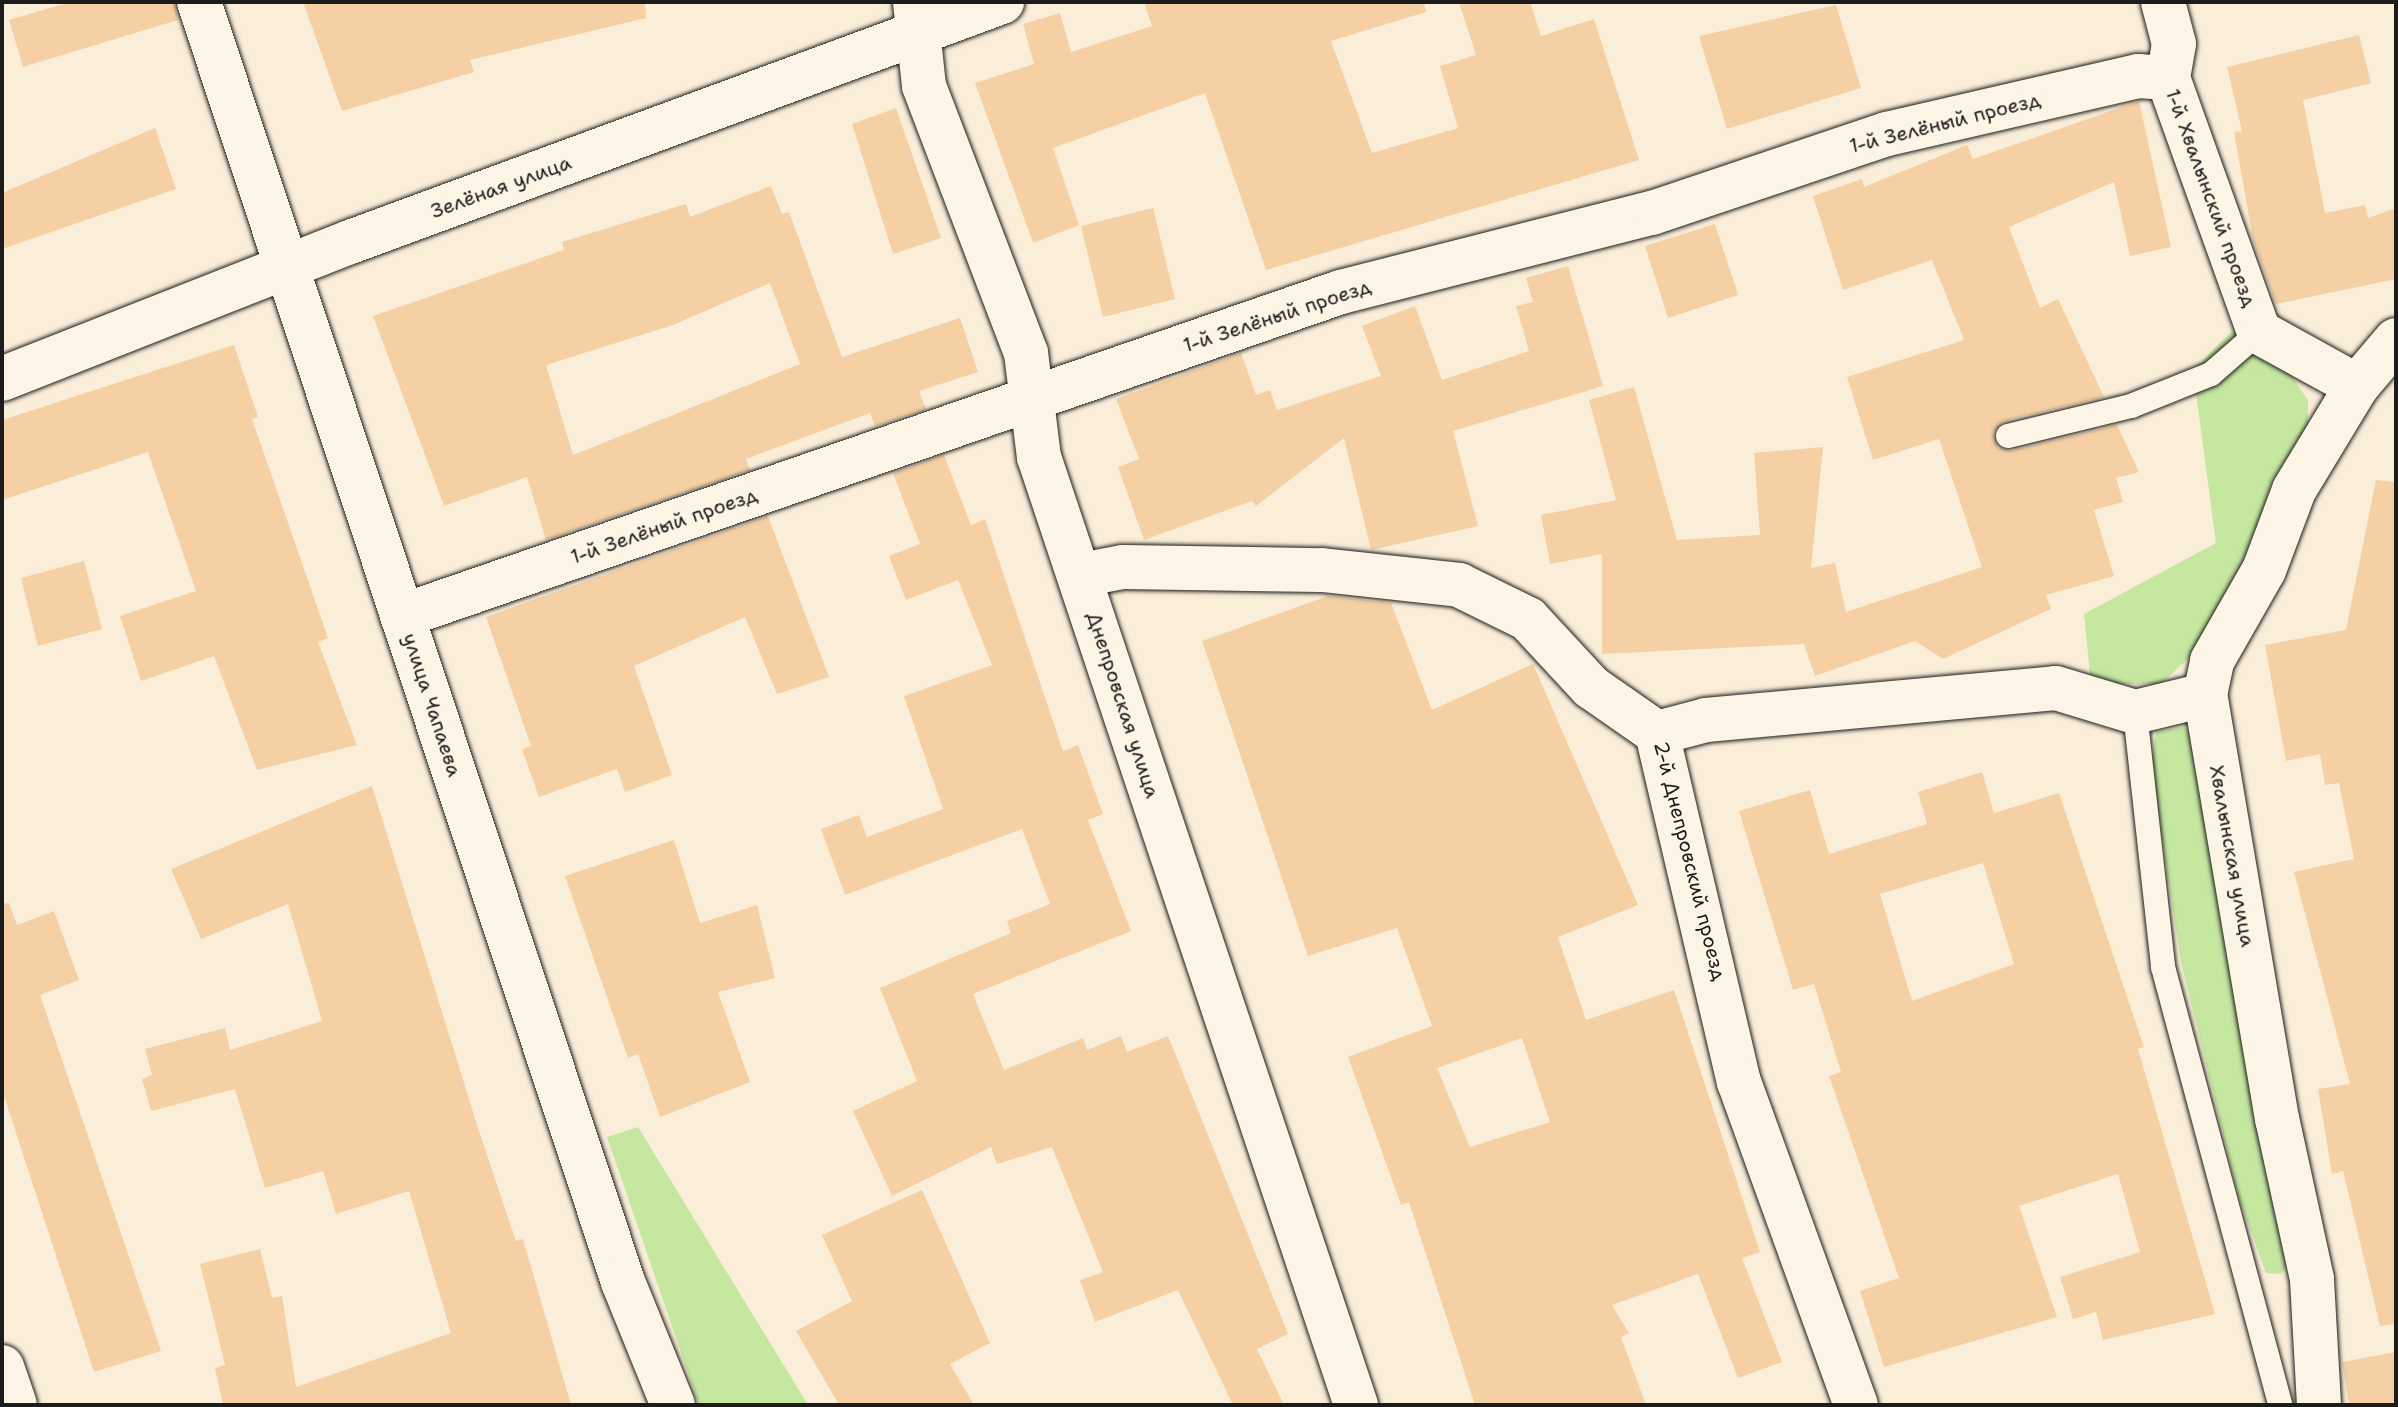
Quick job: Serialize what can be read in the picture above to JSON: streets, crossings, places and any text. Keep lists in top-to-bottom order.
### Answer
{
  "streets": {
    "street": [
      "1-й Зелёный проезд",
      "Зелёная улица",
      "1-й Хвалынский проезд",
      "улица Чапаева",
      "Днепровская улица",
      "Хвалынская улица",
      "2-й Днепровский проезд"
    ]
  },
  "crossings": [
    ["1-й Зелёный проезд", "1-й Хвалынский проезд"],
    ["1-й Зелёный проезд", "улица Чапаева"],
    ["1-й Зелёный проезд", "Днепровская улица"],
    ["Зелёная улица", "улица Чапаева"],
    ["Зелёная улица", "Днепровская улица"],
    ["1-й Хвалынский проезд", "Хвалынская улица"],
    ["Днепровская улица", "2-й Днепровский проезд"]
  ]
}
